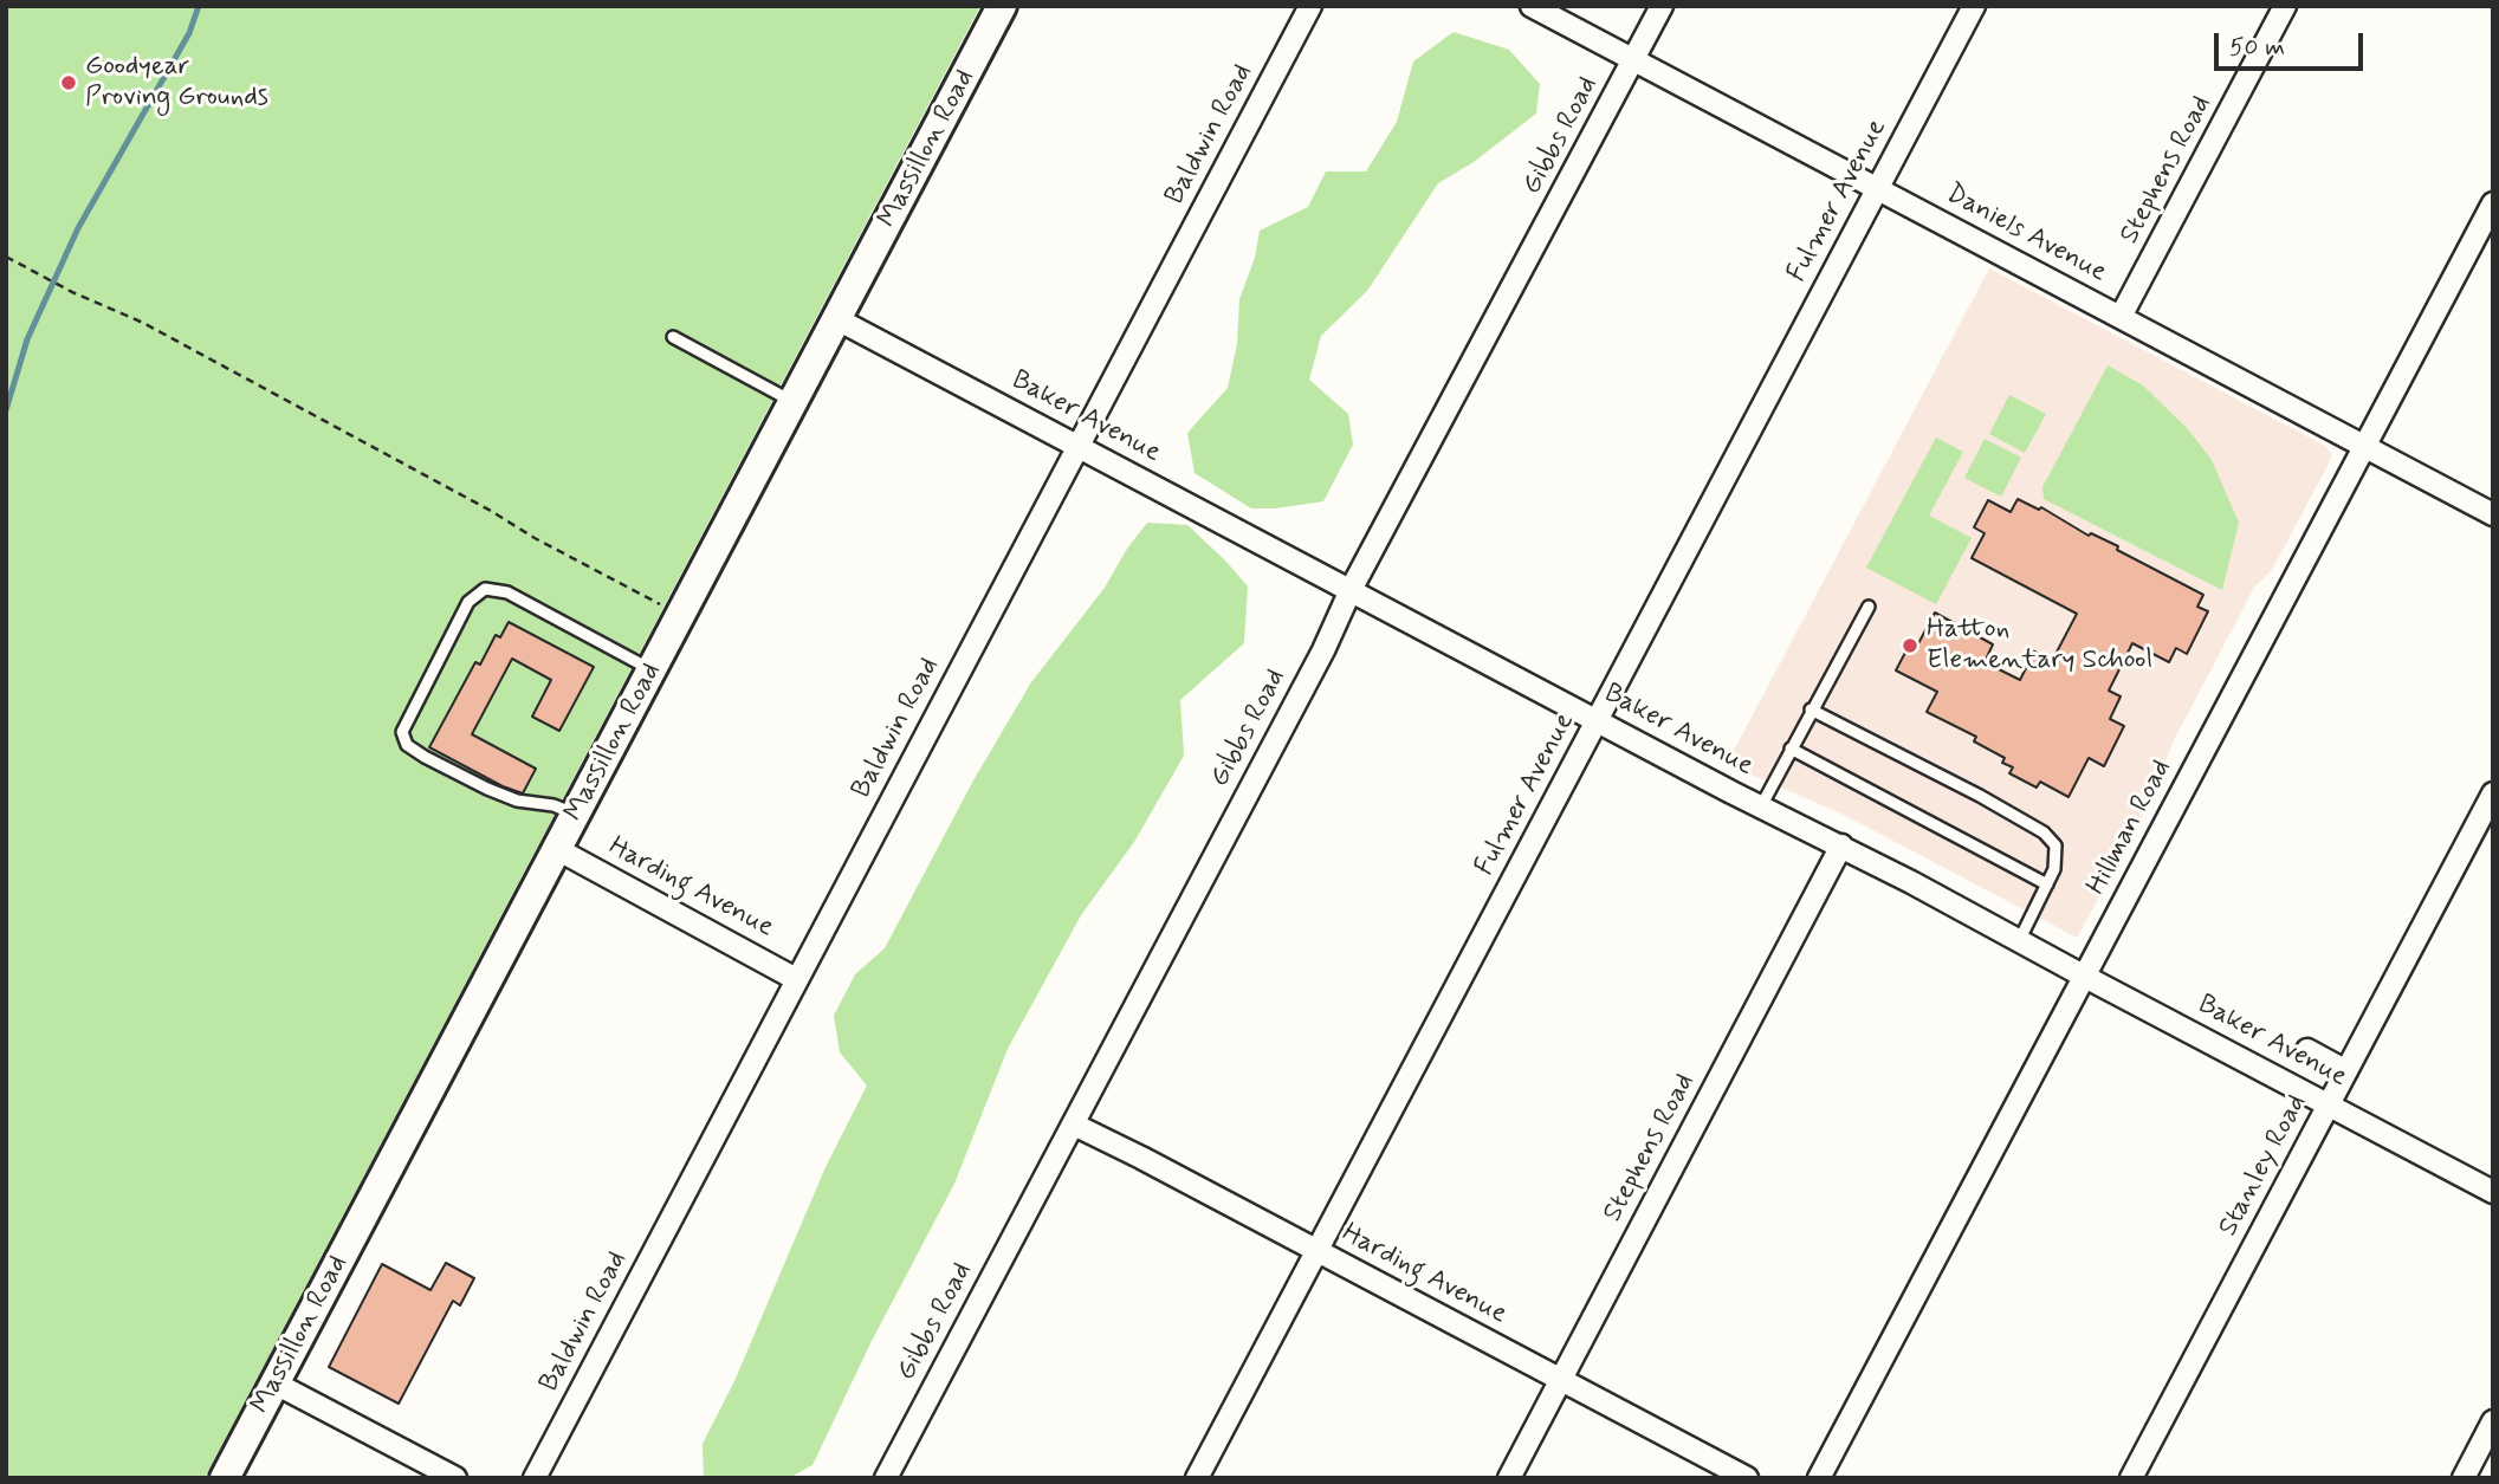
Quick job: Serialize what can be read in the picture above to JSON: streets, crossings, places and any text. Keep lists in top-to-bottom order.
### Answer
{
  "streets": {
    "street": [
      "Baldwin Road",
      "Gibbs Road",
      "Massillon Road",
      "Stephens Road",
      "Fulmer Avenue",
      "Daniels Avenue",
      "Baker Avenue",
      "Hillman Road",
      "Harding Avenue",
      "Stanley Road"
    ]
  },
  "crossings": [
    ["Baldwin Road", "Baker Avenue"],
    ["Baldwin Road", "Harding Avenue"],
    ["Gibbs Road", "Daniels Avenue"],
    ["Gibbs Road", "Baker Avenue"],
    ["Gibbs Road", "Harding Avenue"],
    ["Massillon Road", "Baker Avenue"],
    ["Massillon Road", "Harding Avenue"],
    ["Stephens Road", "Daniels Avenue"],
    ["Stephens Road", "Baker Avenue"],
    ["Stephens Road", "Harding Avenue"],
    ["Fulmer Avenue", "Daniels Avenue"],
    ["Fulmer Avenue", "Baker Avenue"],
    ["Fulmer Avenue", "Harding Avenue"],
    ["Daniels Avenue", "Hillman Road"],
    ["Baker Avenue", "Hillman Road"],
    ["Baker Avenue", "Stanley Road"]
  ],
  "places": ["Goodyear Proving Grounds", "Hatton Elementary School"],
  "scale_bar": "50 m"
}
